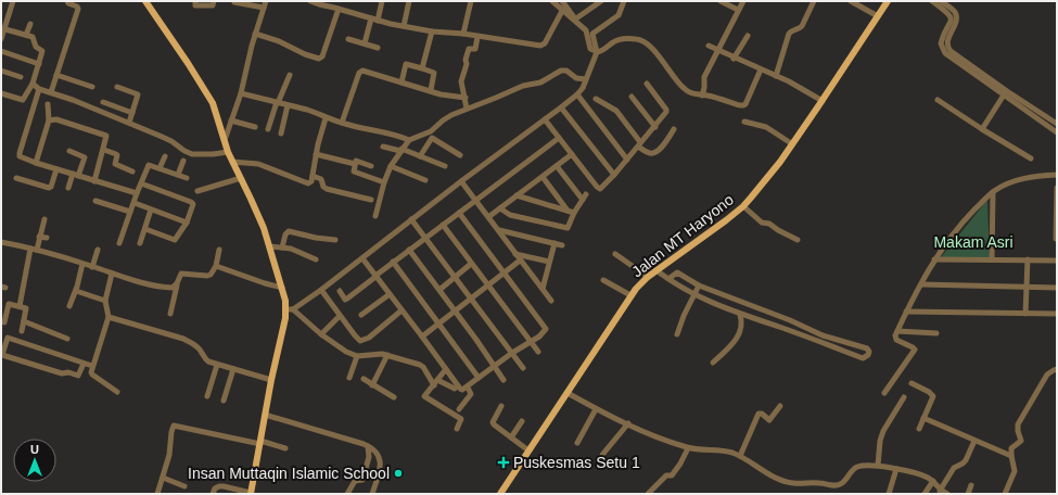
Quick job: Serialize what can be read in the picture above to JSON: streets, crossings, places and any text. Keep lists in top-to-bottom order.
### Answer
{
  "streets": {
    "main road": ["Jalan MT Haryono"]
  },
  "parks": ["Makam Asri"],
  "places": {
    "health": ["Puskesmas Setu 1"],
    "other": ["Insan Muttaqin Islamic School"]
  },
  "north": "top"
}
